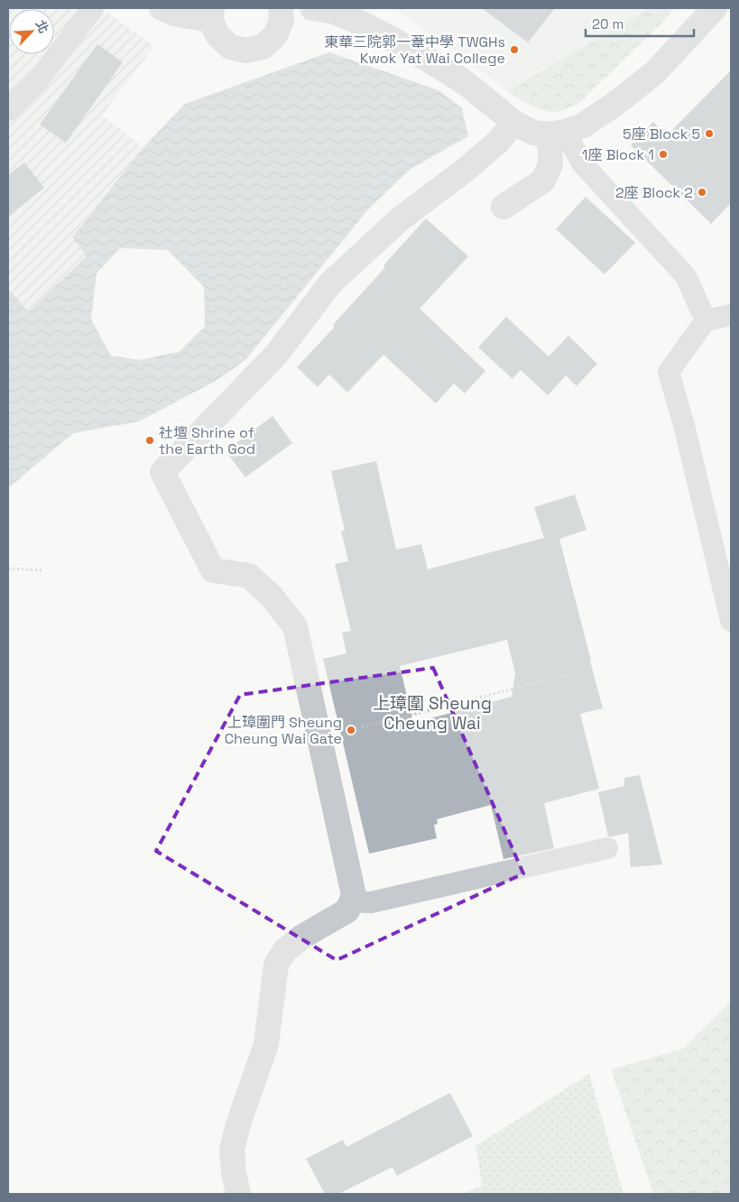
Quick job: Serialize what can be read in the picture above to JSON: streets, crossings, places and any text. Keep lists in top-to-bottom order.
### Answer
{
  "districts": ["上璋圍 Sheung Cheung Wai"],
  "places": [
    "東華三院郭一葦中學 TWGHs Kwok Yat Wai College",
    "5座 Block 5",
    "1座 Block 1",
    "2座 Block 2",
    "社壇 Shrine of the Earth God",
    "上璋圍門 Sheung Cheung Wai Gate"
  ],
  "scale_bar": "20 m",
  "north": "top right"
}
